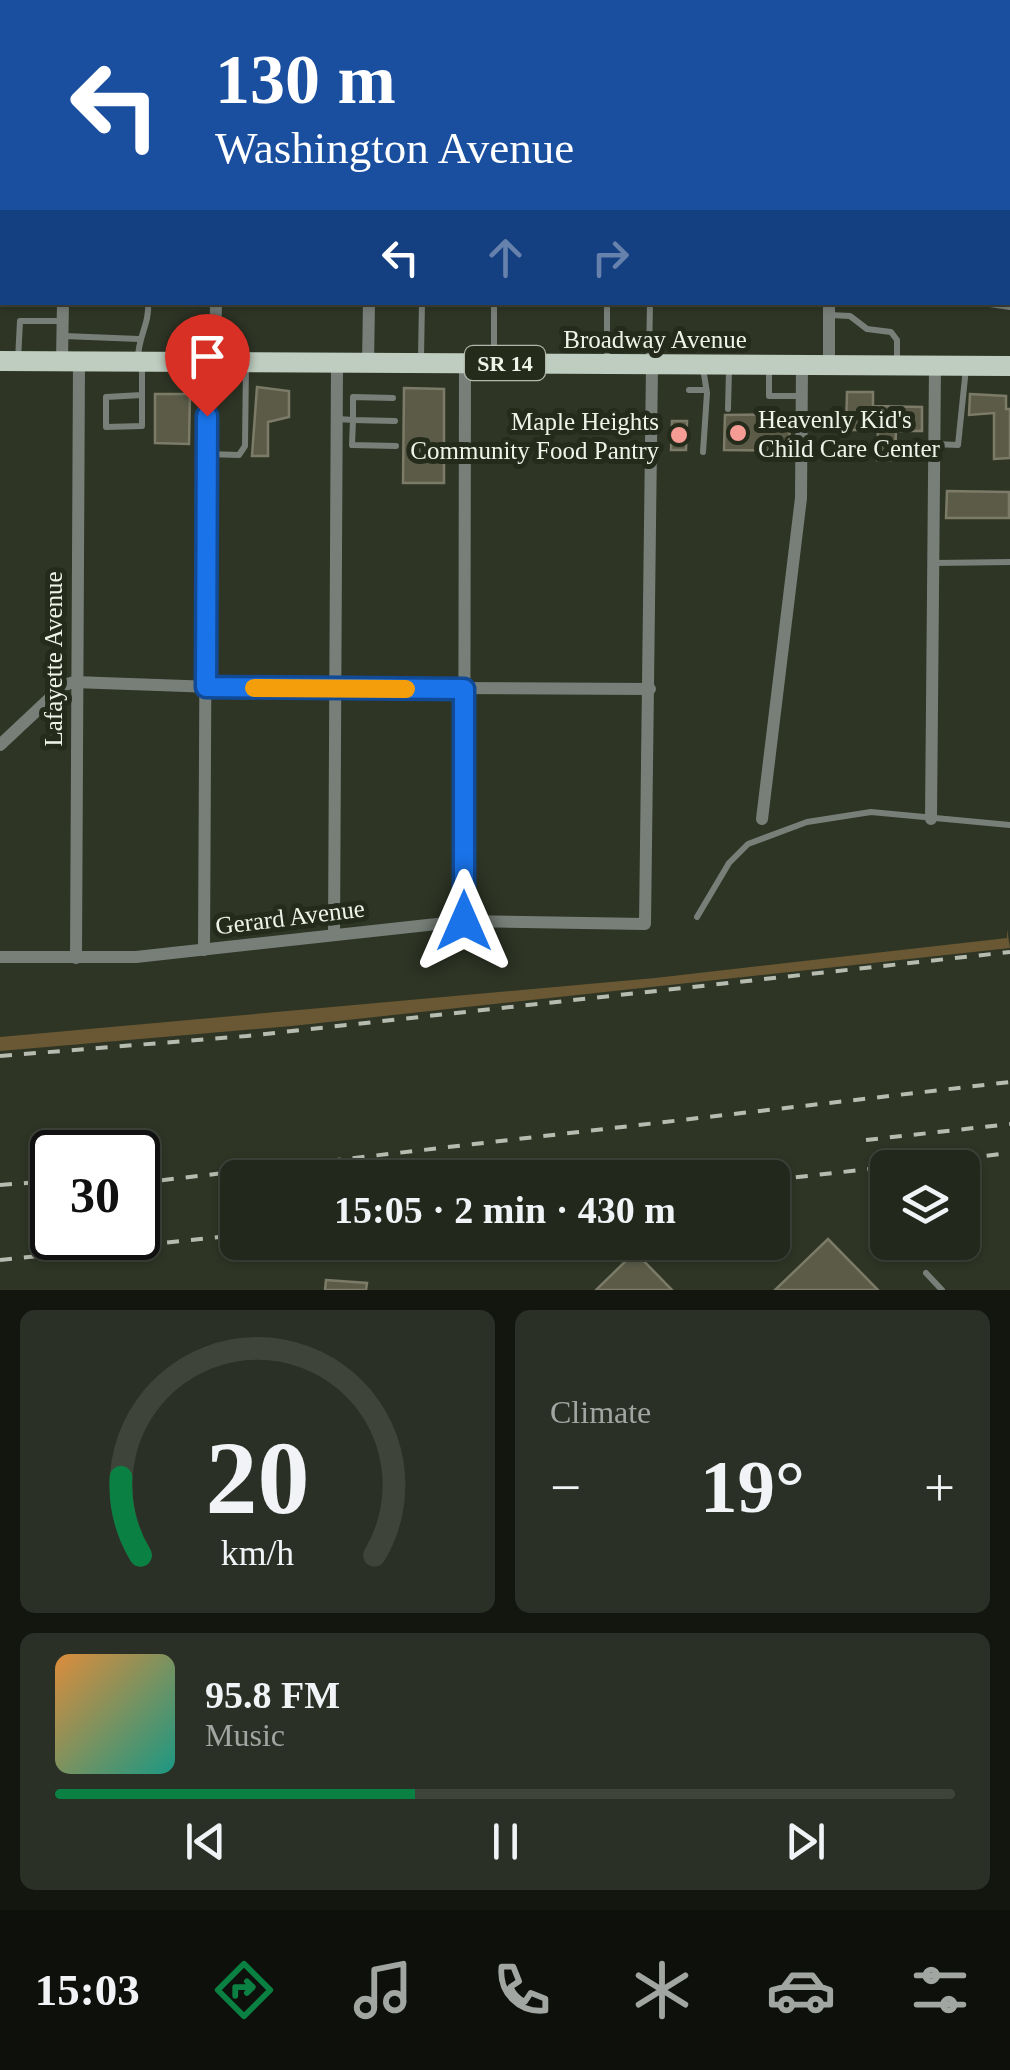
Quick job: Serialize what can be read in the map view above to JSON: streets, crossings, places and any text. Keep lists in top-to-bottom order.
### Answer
{
  "streets": {
    "main road": ["Broadway Avenue", "SR 14"],
    "street": ["Lafayette Avenue", "Gerard Avenue"]
  },
  "crossings": [
    ["Broadway Avenue", "Lafayette Avenue"],
    ["Lafayette Avenue", "Gerard Avenue"]
  ],
  "places": ["Heavenly Kid's Child Care Center", "Maple Heights Community Food Pantry"],
  "page": {
    "turn": ["130 m", "Washington Avenue"],
    "limit": "30",
    "trip": "15:05 · 2 min · 430 m",
    "tile": "Climate",
    "heat": ["−", "19°", "+"],
    "song": ["95.8 FM", "Music"],
    "tabs": "15:03",
    "gauge": ["20", "km/h"]
  }
}
